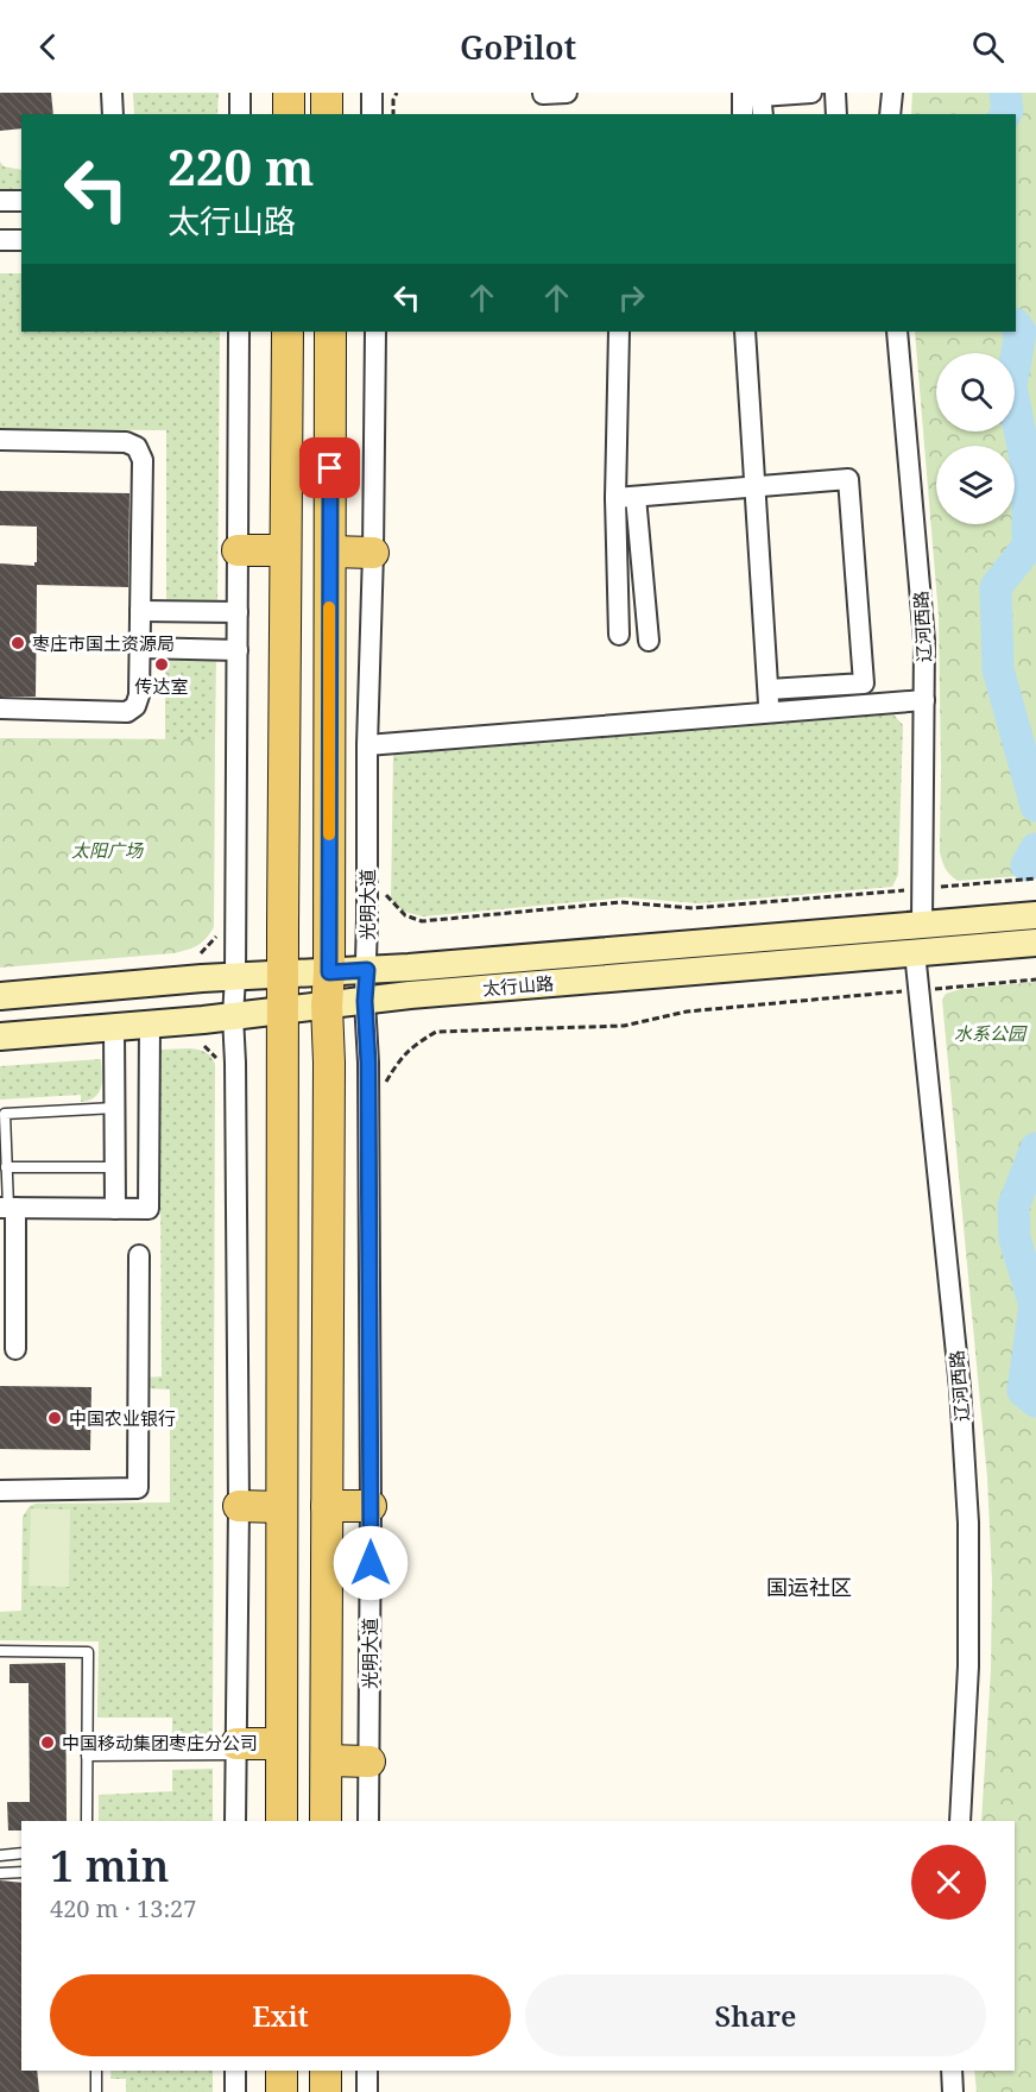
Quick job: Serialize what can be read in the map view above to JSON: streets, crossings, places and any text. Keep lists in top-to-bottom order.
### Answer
{
  "streets": {
    "main road": ["太行山路"],
    "street": ["辽河西路", "光明大道"]
  },
  "crossings": [
    ["辽河西路", "太行山路"],
    ["光明大道", "太行山路"]
  ],
  "districts": ["国运社区"],
  "parks": ["太阳广场", "水系公园"],
  "places": [
    "枣庄市国土资源局",
    "传达室",
    "中国农业银行",
    "中国移动集团枣庄分公司"
  ],
  "page": {
    "header": "GoPilot",
    "turn": ["220 m", "太行山路"],
    "heading": ["1 min", "420 m · 13:27"],
    "buttons": ["Exit", "Share"]
  }
}
